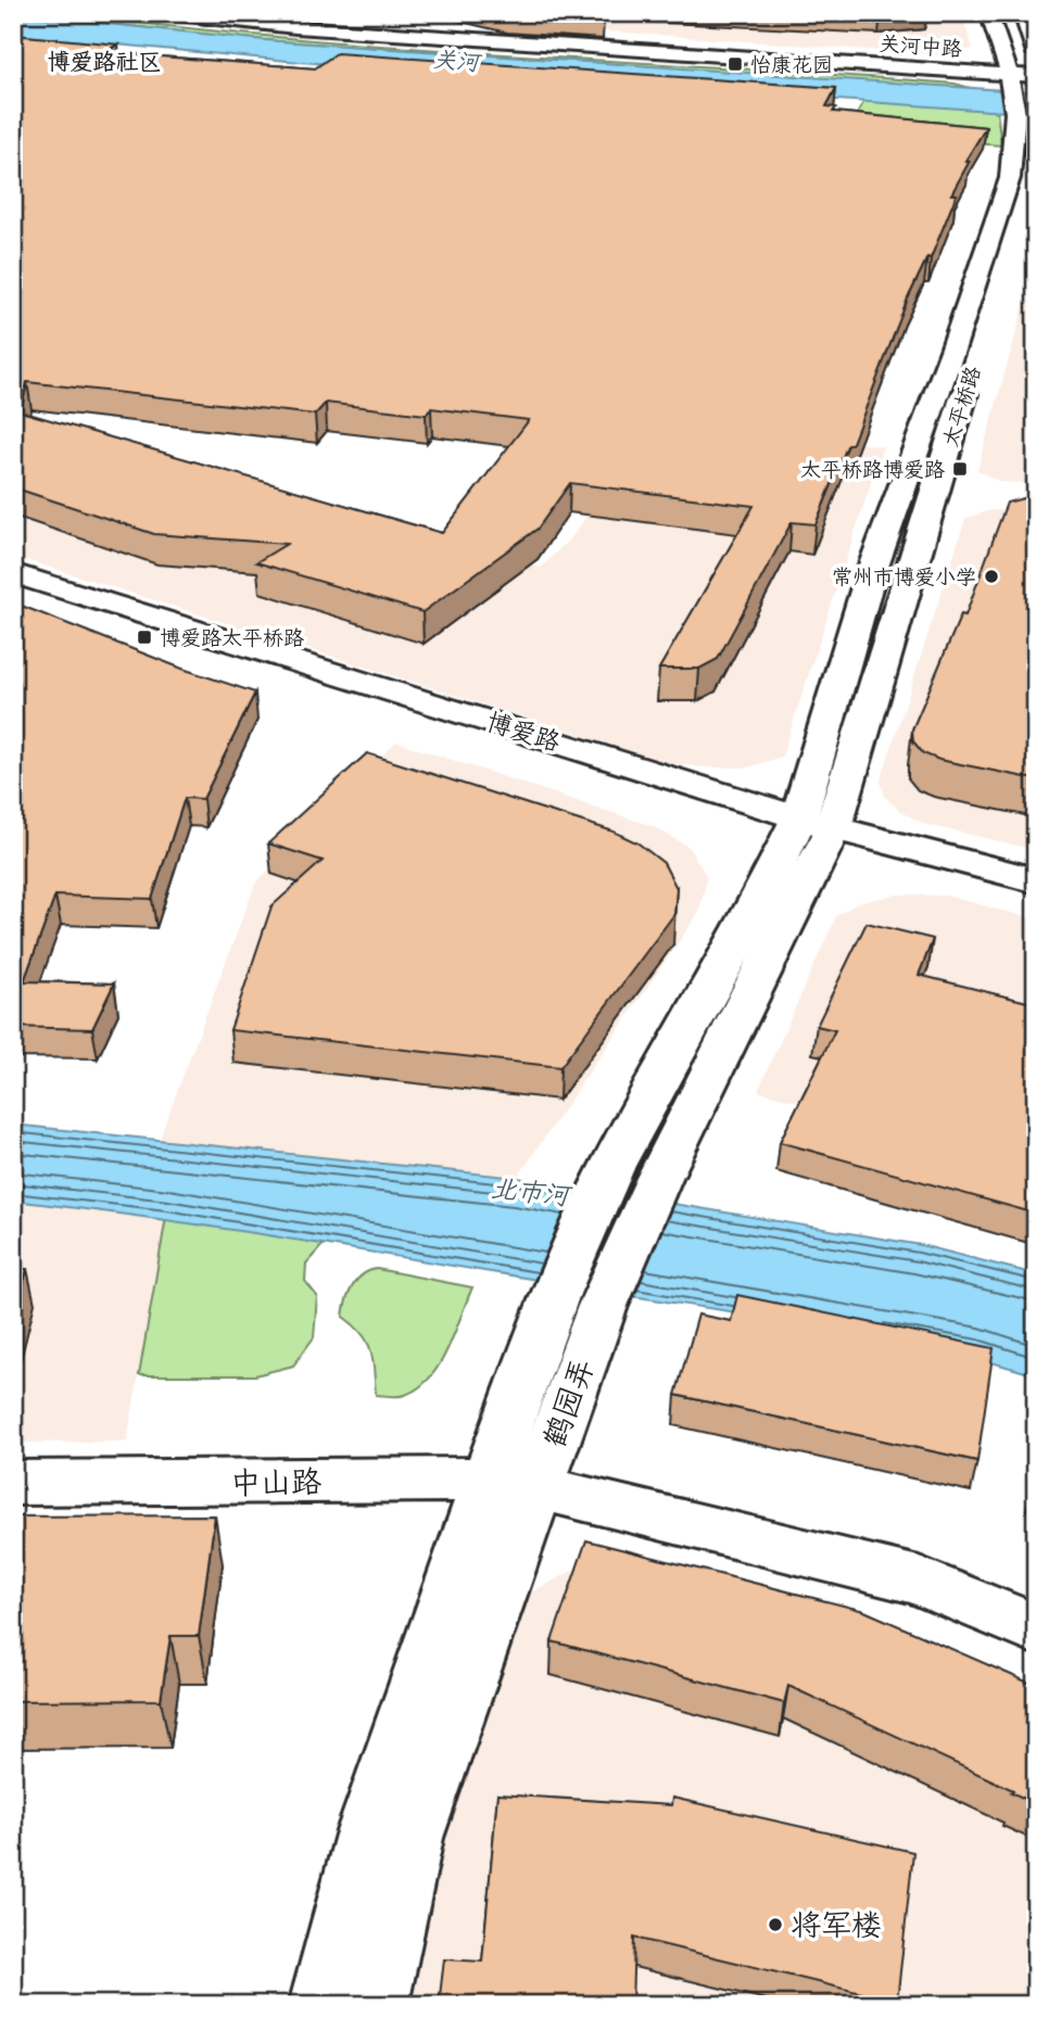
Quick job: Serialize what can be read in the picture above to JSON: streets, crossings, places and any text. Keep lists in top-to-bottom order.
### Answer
{
  "streets": {
    "main road": [
      "关河中路",
      "太平桥路",
      "博爱路",
      "鹤园弄",
      "中山路"
    ]
  },
  "crossings": [
    ["太平桥路", "博爱路"],
    ["太平桥路", "鹤园弄"],
    ["博爱路", "鹤园弄"],
    ["鹤园弄", "中山路"]
  ],
  "districts": ["博爱路社区"],
  "water": ["关河", "北市河"],
  "places": {
    "transit": ["怡康花园", "太平桥路博爱路", "博爱路太平桥路"],
    "other": ["常州市博爱小学", "将军楼"]
  }
}
